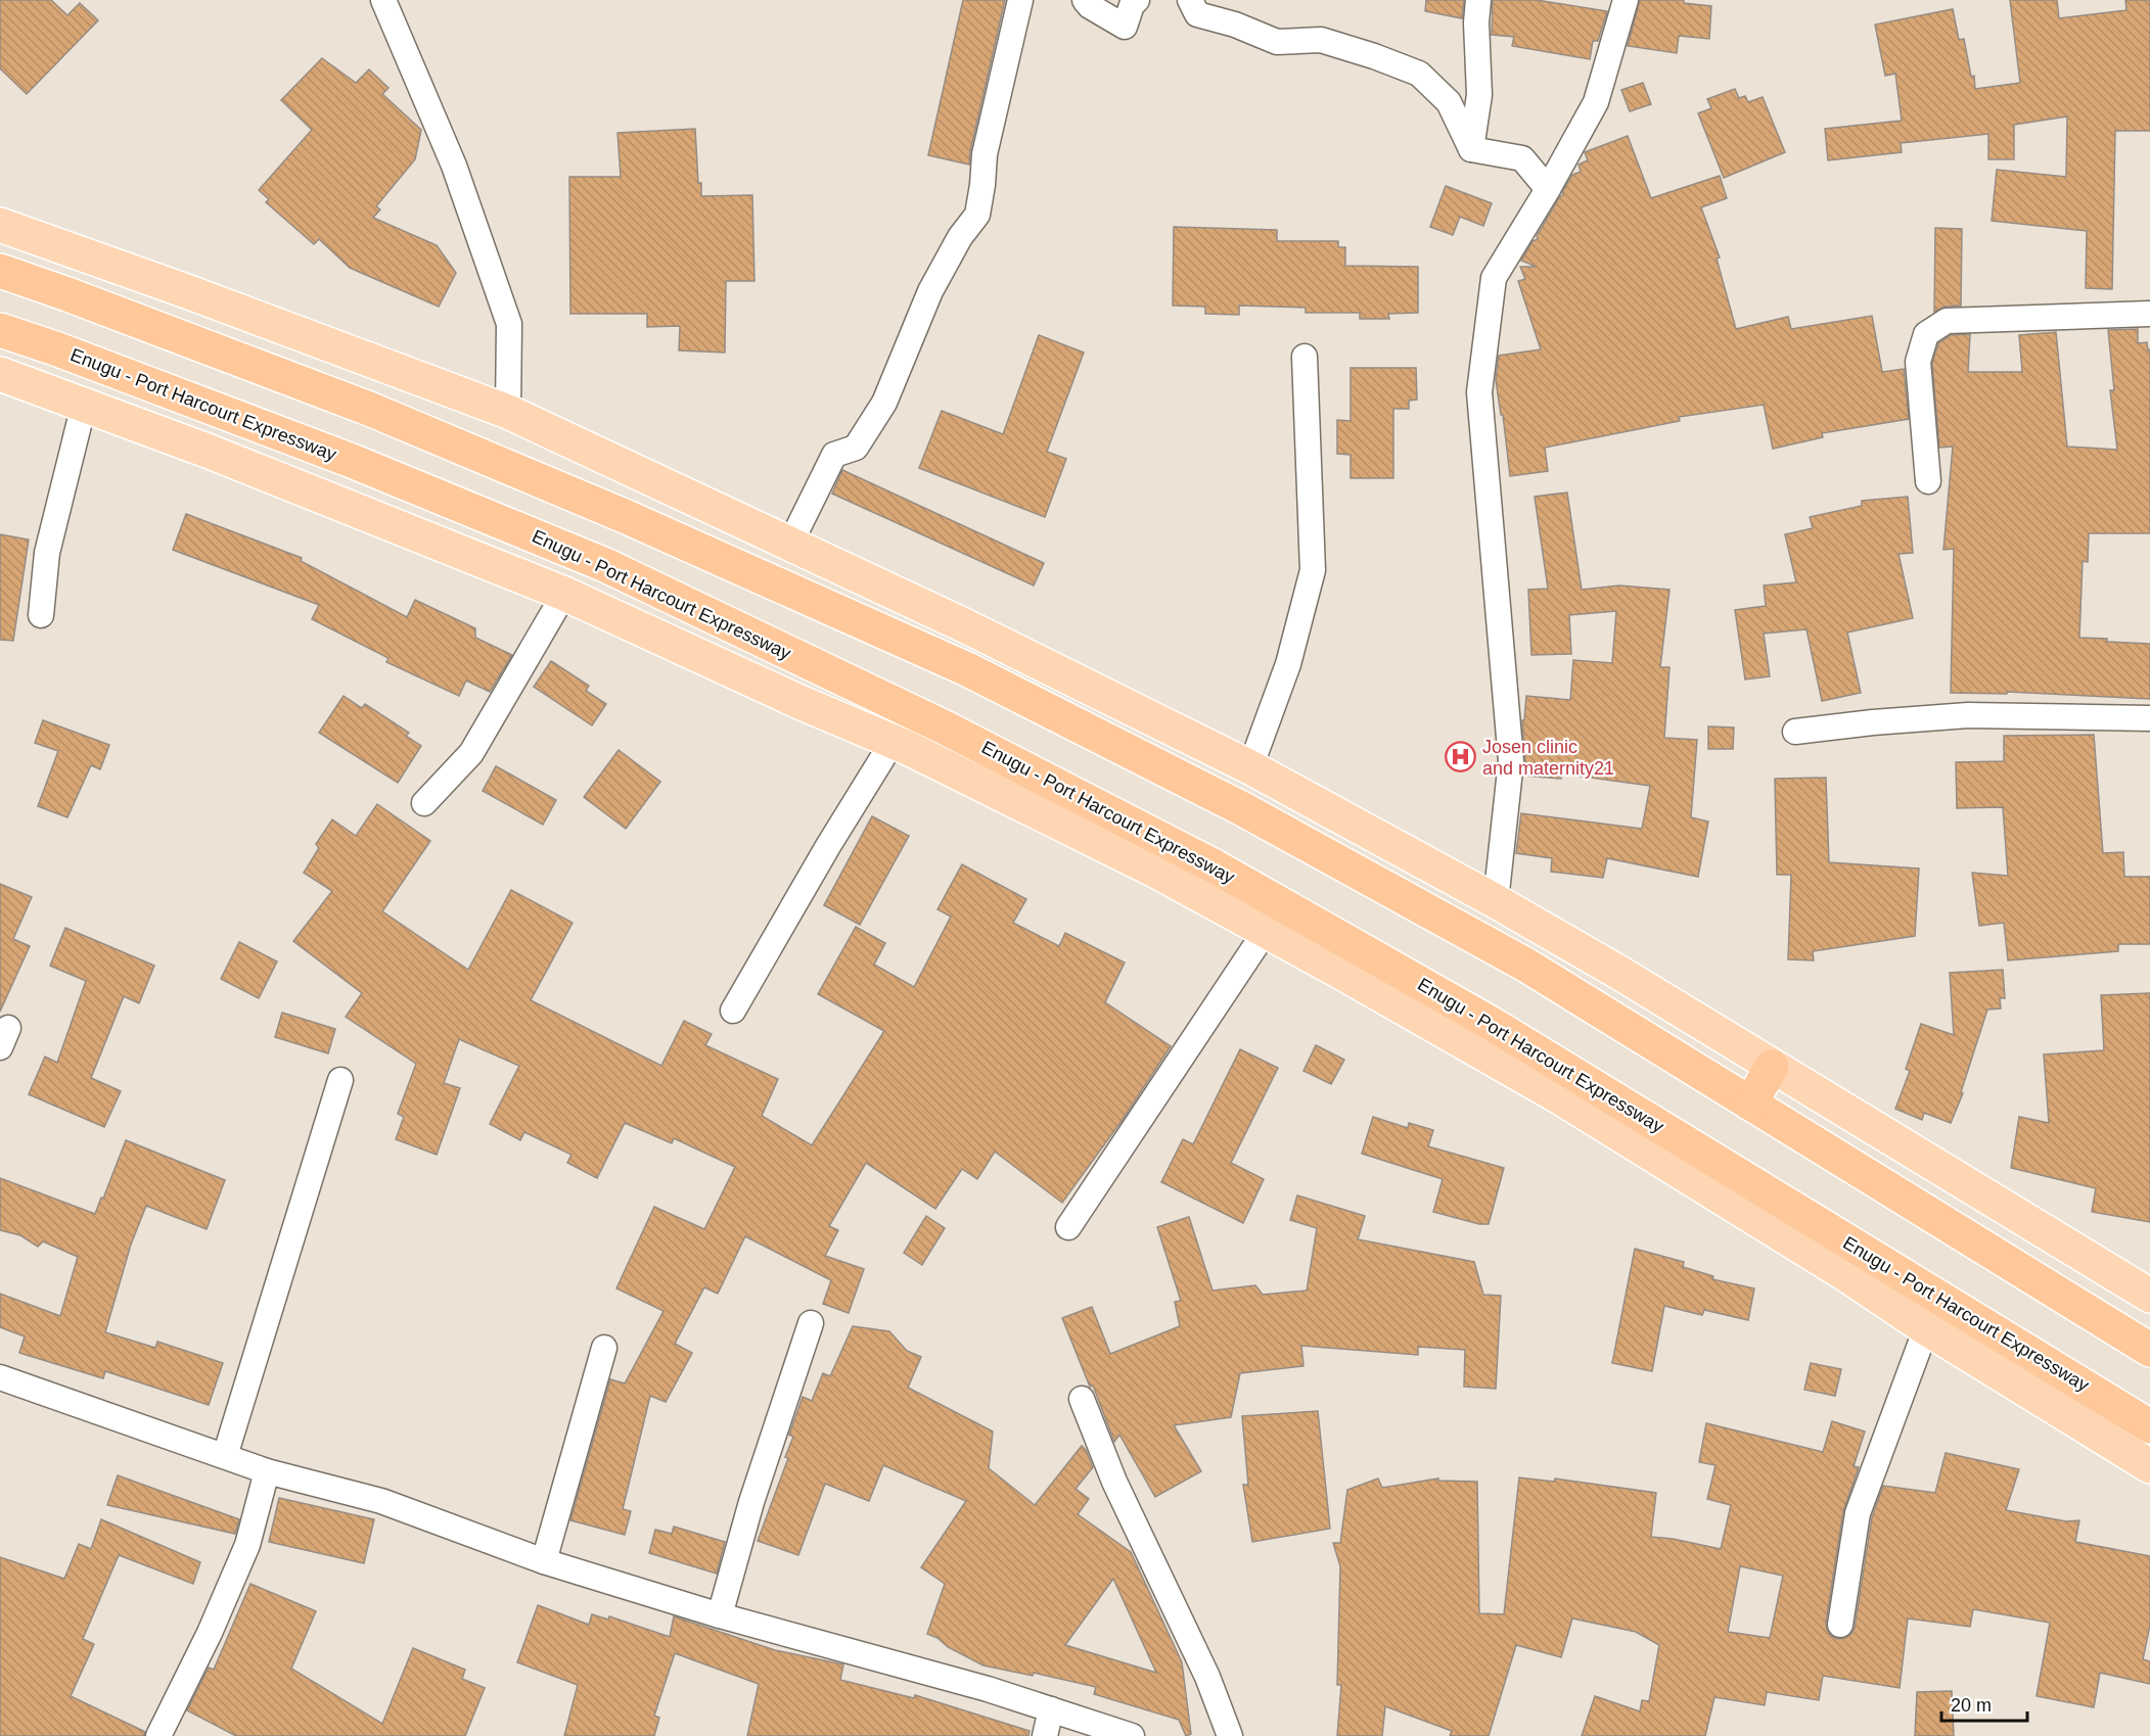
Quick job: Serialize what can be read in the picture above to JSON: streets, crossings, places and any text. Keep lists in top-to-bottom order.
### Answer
{
  "streets": {
    "highway": ["Enugu - Port Harcourt Expressway"]
  },
  "places": {
    "hospital": ["Josen clinic and maternity21"]
  },
  "scale_bar": "20 m"
}
